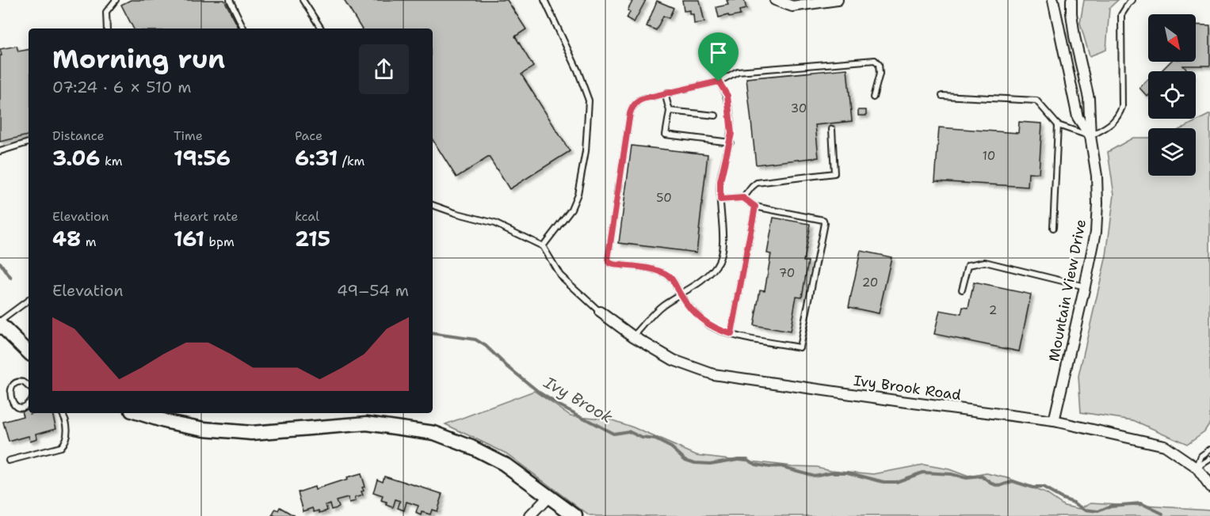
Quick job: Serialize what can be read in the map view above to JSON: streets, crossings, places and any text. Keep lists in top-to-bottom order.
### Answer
{
  "streets": {
    "street": ["Mountain View Drive", "Ivy Brook Road"]
  },
  "crossings": [
    ["Mountain View Drive", "Ivy Brook Road"]
  ],
  "water": ["Ivy Brook"],
  "house_numbers": [
    "30",
    "10",
    "50",
    "70",
    "20",
    "2"
  ],
  "north": "bottom right",
  "page": {
    "heading": ["Morning run", "07:24 · 6 × 510 m"],
    "stats": [
      ["Distance", "3.06 km"],
      ["Time", "19:56"],
      ["Pace", "6:31 /km"],
      ["Elevation", "48 m"],
      ["Heart rate", "161 bpm"],
      ["kcal", "215"]
    ],
    "chart": ["Elevation", "49–54 m"]
  }
}
